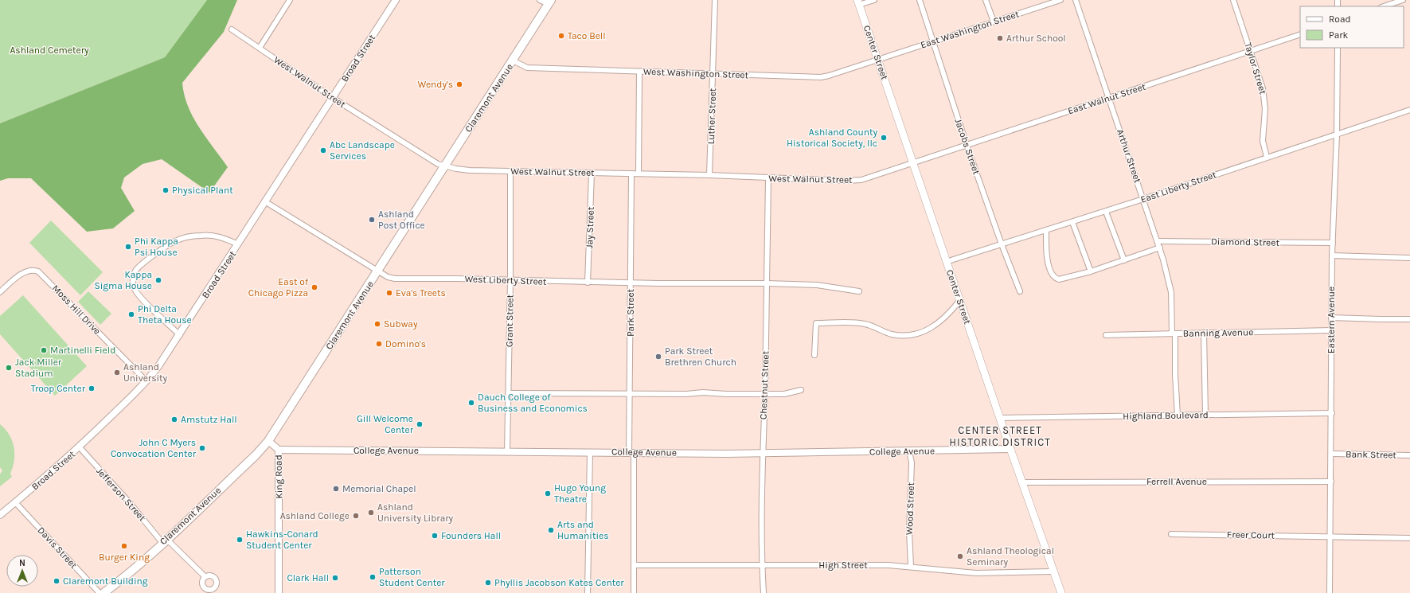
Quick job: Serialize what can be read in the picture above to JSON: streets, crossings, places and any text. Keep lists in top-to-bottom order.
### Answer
{
  "streets": {
    "main road": ["Center Street", "Claremont Avenue"],
    "street": [
      "East Washington Street",
      "Broad Street",
      "Taylor Street",
      "West Washington Street",
      "West Walnut Street",
      "East Walnut Street",
      "Luther Street",
      "Jacobs Street",
      "Arthur Street",
      "East Liberty Street",
      "Jay Street",
      "Diamond Street",
      "West Liberty Street",
      "Moss Hill Drive",
      "Park Street",
      "Eastern Avenue",
      "Grant Street",
      "Banning Avenue",
      "Chestnut Street",
      "Highland Boulevard",
      "College Avenue",
      "Bank Street",
      "King Road",
      "Ferrell Avenue",
      "Jefferson Street",
      "Wood Street",
      "Freer Court",
      "Davis Street",
      "High Street"
    ]
  },
  "crossings": [
    ["East Washington Street", "Center Street"],
    ["East Washington Street", "West Washington Street"],
    ["East Washington Street", "Jacobs Street"],
    ["Center Street", "West Washington Street"],
    ["Center Street", "West Walnut Street"],
    ["Center Street", "East Walnut Street"],
    ["Center Street", "East Liberty Street"],
    ["Center Street", "Highland Boulevard"],
    ["Center Street", "College Avenue"],
    ["Center Street", "Ferrell Avenue"],
    ["Center Street", "High Street"],
    ["Broad Street", "West Walnut Street"],
    ["Broad Street", "West Liberty Street"],
    ["Broad Street", "Moss Hill Drive"],
    ["Broad Street", "Jefferson Street"],
    ["Broad Street", "Davis Street"],
    ["Taylor Street", "East Walnut Street"],
    ["Taylor Street", "East Liberty Street"],
    ["West Washington Street", "Claremont Avenue"],
    ["West Washington Street", "Luther Street"],
    ["West Walnut Street", "Claremont Avenue"],
    ["West Walnut Street", "East Walnut Street"],
    ["West Walnut Street", "Luther Street"],
    ["West Walnut Street", "Jay Street"],
    ["West Walnut Street", "Park Street"],
    ["West Walnut Street", "Grant Street"],
    ["West Walnut Street", "Chestnut Street"],
    ["Claremont Avenue", "West Liberty Street"],
    ["Claremont Avenue", "King Road"],
    ["Claremont Avenue", "Jefferson Street"],
    ["East Walnut Street", "Jacobs Street"],
    ["East Walnut Street", "Arthur Street"],
    ["Jacobs Street", "East Liberty Street"],
    ["Arthur Street", "East Liberty Street"],
    ["Arthur Street", "Diamond Street"],
    ["Arthur Street", "Banning Avenue"],
    ["Arthur Street", "Highland Boulevard"],
    ["East Liberty Street", "Eastern Avenue"],
    ["Jay Street", "West Liberty Street"],
    ["Diamond Street", "Eastern Avenue"],
    ["West Liberty Street", "Park Street"],
    ["West Liberty Street", "Grant Street"],
    ["West Liberty Street", "Chestnut Street"],
    ["Park Street", "College Avenue"],
    ["Park Street", "High Street"],
    ["Eastern Avenue", "Banning Avenue"],
    ["Eastern Avenue", "Highland Boulevard"],
    ["Eastern Avenue", "Bank Street"],
    ["Eastern Avenue", "Ferrell Avenue"],
    ["Eastern Avenue", "Freer Court"],
    ["Grant Street", "College Avenue"],
    ["Chestnut Street", "College Avenue"],
    ["Chestnut Street", "High Street"],
    ["College Avenue", "King Road"],
    ["College Avenue", "Wood Street"],
    ["Wood Street", "High Street"]
  ],
  "districts": ["CENTER STREET HISTORIC DISTRICT"],
  "parks": ["Ashland Cemetery"],
  "places": [
    "Taco Bell",
    "Arthur School",
    "Wendy's",
    "Ashland County Historical Society, llc",
    "Abc Landscape Services",
    "Physical Plant",
    "Ashland Post Office",
    "Phi Kappa Psi House",
    "Kappa Sigma House",
    "East of Chicago Pizza",
    "Eva's Treets",
    "Phi Delta Theta House",
    "Subway",
    "Domino's",
    "Martinelli Field",
    "Park Street Brethren Church",
    "Jack Miller Stadium",
    "Ashland University",
    "Troop Center",
    "Dauch College of Business and Economics",
    "Amstutz Hall",
    "Gill Welcome Center",
    "John C Myers Convocation Center",
    "Memorial Chapel",
    "Hugo Young Theatre",
    "Ashland University Library",
    "Ashland College",
    "Arts and Humanities",
    "Founders Hall",
    "Hawkins-Conard Student Center",
    "Burger King",
    "Ashland Theological Seminary",
    "Patterson Student Center",
    "Clark Hall",
    "Claremont Building",
    "Phyllis Jacobson Kates Center"
  ],
  "legend": ["Road", "Park"],
  "north": "top"
}
